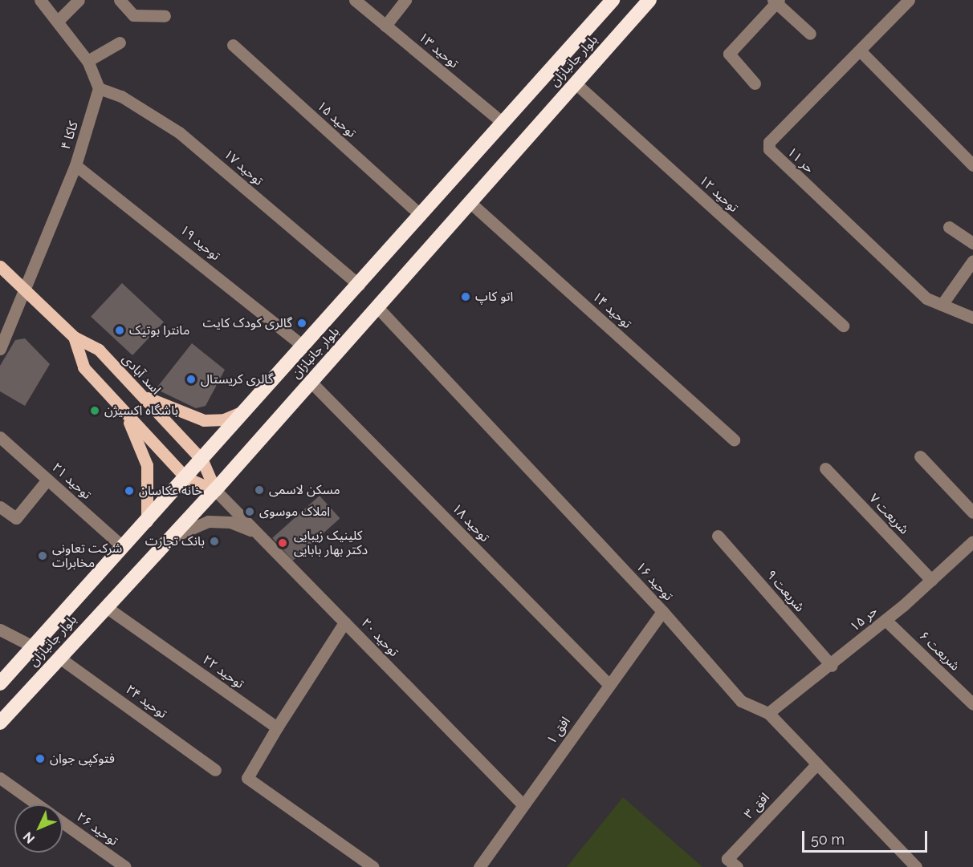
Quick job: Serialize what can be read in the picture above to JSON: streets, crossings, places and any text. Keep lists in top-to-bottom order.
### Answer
{
  "streets": {
    "highway": ["بلوار جانبازان"],
    "main road": ["اسد آبادی"],
    "street": [
      "توحید ۱۳",
      "توحید ۱۵",
      "کاکا ۴",
      "حر ۱۱",
      "توحید ۱۷",
      "توحید ۱۲",
      "توحید ۱۹",
      "توحید ۱۴",
      "توحید ۲۱",
      "شریعت ۷",
      "توحید ۱۸",
      "توحید ۱۶",
      "شریعت ۹",
      "حر ۱۵",
      "توحید ۲۰",
      "شریعت ۶",
      "توحید ۲۲",
      "توحید ۲۴",
      "افق ۱",
      "افق ۳",
      "توحید ۲۶"
    ]
  },
  "crossings": [
    ["توحید ۱۳", "بلوار جانبازان"],
    ["بلوار جانبازان", "توحید ۱۵"],
    ["بلوار جانبازان", "توحید ۱۷"],
    ["بلوار جانبازان", "توحید ۱۲"],
    ["بلوار جانبازان", "توحید ۱۹"],
    ["بلوار جانبازان", "توحید ۱۴"],
    ["بلوار جانبازان", "اسد آبادی"],
    ["بلوار جانبازان", "توحید ۲۱"],
    ["بلوار جانبازان", "توحید ۱۸"],
    ["بلوار جانبازان", "توحید ۱۶"],
    ["بلوار جانبازان", "توحید ۲۰"],
    ["بلوار جانبازان", "توحید ۲۲"],
    ["بلوار جانبازان", "توحید ۲۴"],
    ["کاکا ۴", "توحید ۱۷"],
    ["کاکا ۴", "توحید ۱۹"],
    ["کاکا ۴", "اسد آبادی"],
    ["اسد آبادی", "توحید ۲۰"],
    ["شریعت ۷", "حر ۱۵"],
    ["توحید ۱۸", "افق ۱"],
    ["توحید ۱۶", "حر ۱۵"],
    ["توحید ۱۶", "افق ۱"],
    ["توحید ۱۶", "افق ۳"],
    ["شریعت ۹", "حر ۱۵"],
    ["حر ۱۵", "شریعت ۶"],
    ["توحید ۲۰", "افق ۱"]
  ],
  "places": [
    "اتو کاپ",
    "گالری کودک کایت",
    "مانترا بوتیک",
    "گالری کریستال",
    "باشگاه اکسیژن",
    "مسکن لاسمی",
    "خانه عکاسان",
    "املاک موسوی",
    "بانک تجارت",
    "کلینیک زیبایی دکتر بهار بابایی",
    "شرکت تعاونی مخابرات",
    "فتوکپی جوان"
  ],
  "scale_bar": "50 m",
  "north": "bottom left"
}
